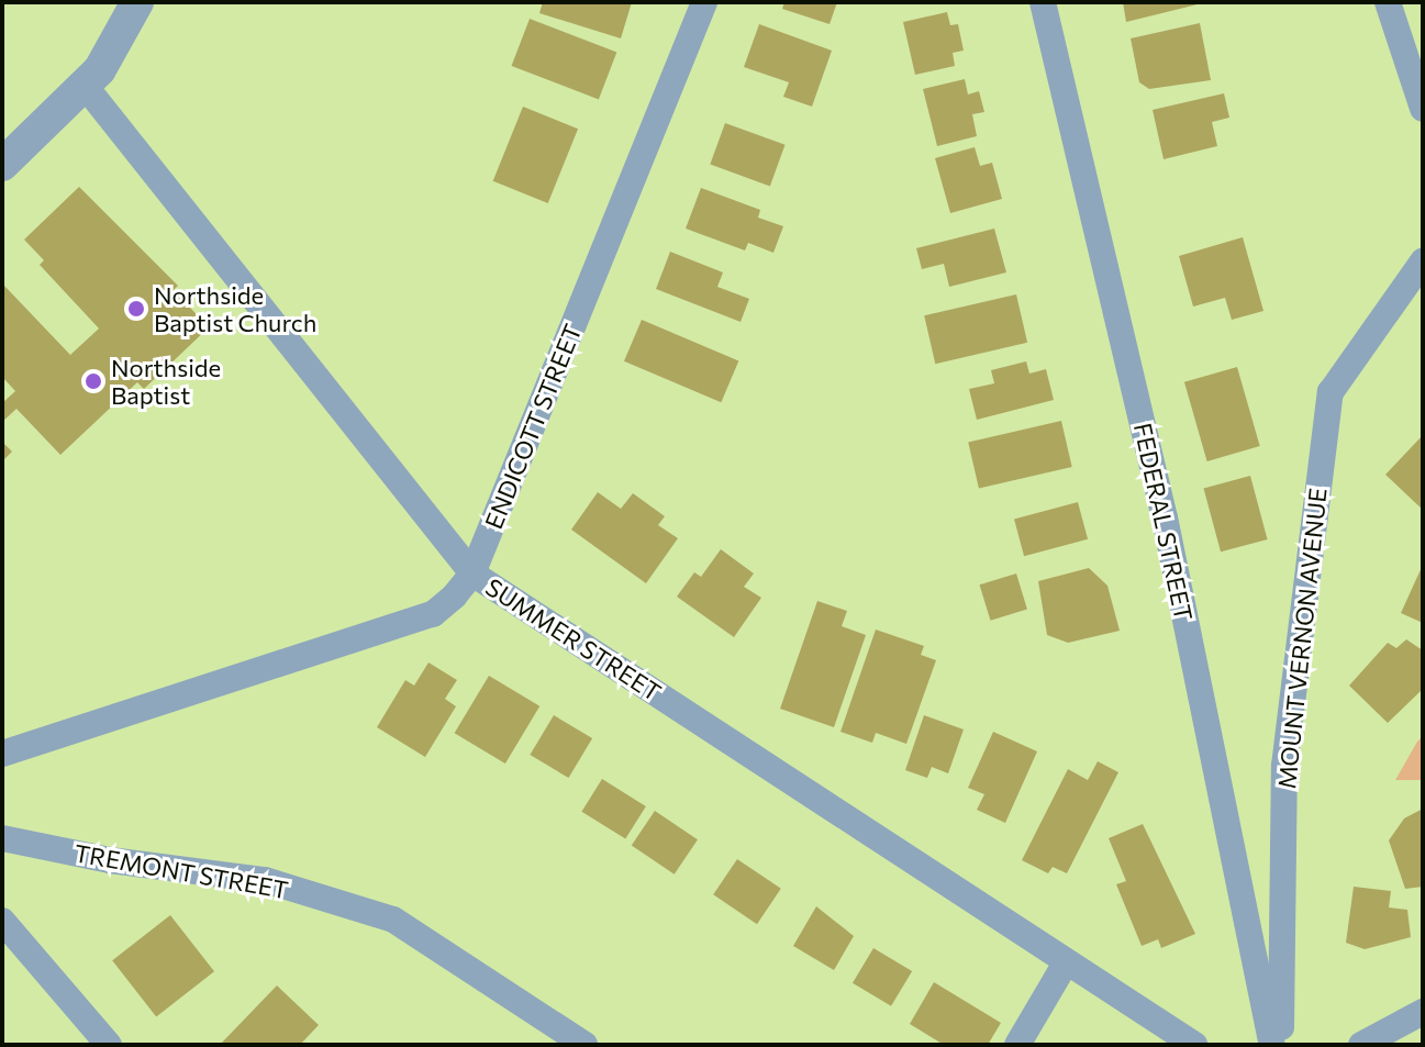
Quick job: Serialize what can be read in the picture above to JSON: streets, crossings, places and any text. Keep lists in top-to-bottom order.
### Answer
{
  "streets": {
    "street": [
      "ENDICOTT STREET",
      "FEDERAL STREET",
      "MOUNT VERNON AVENUE",
      "SUMMER STREET",
      "TREMONT STREET"
    ]
  },
  "crossings": [
    ["ENDICOTT STREET", "SUMMER STREET"]
  ],
  "places": ["Northside Baptist Church", "Northside Baptist"]
}
